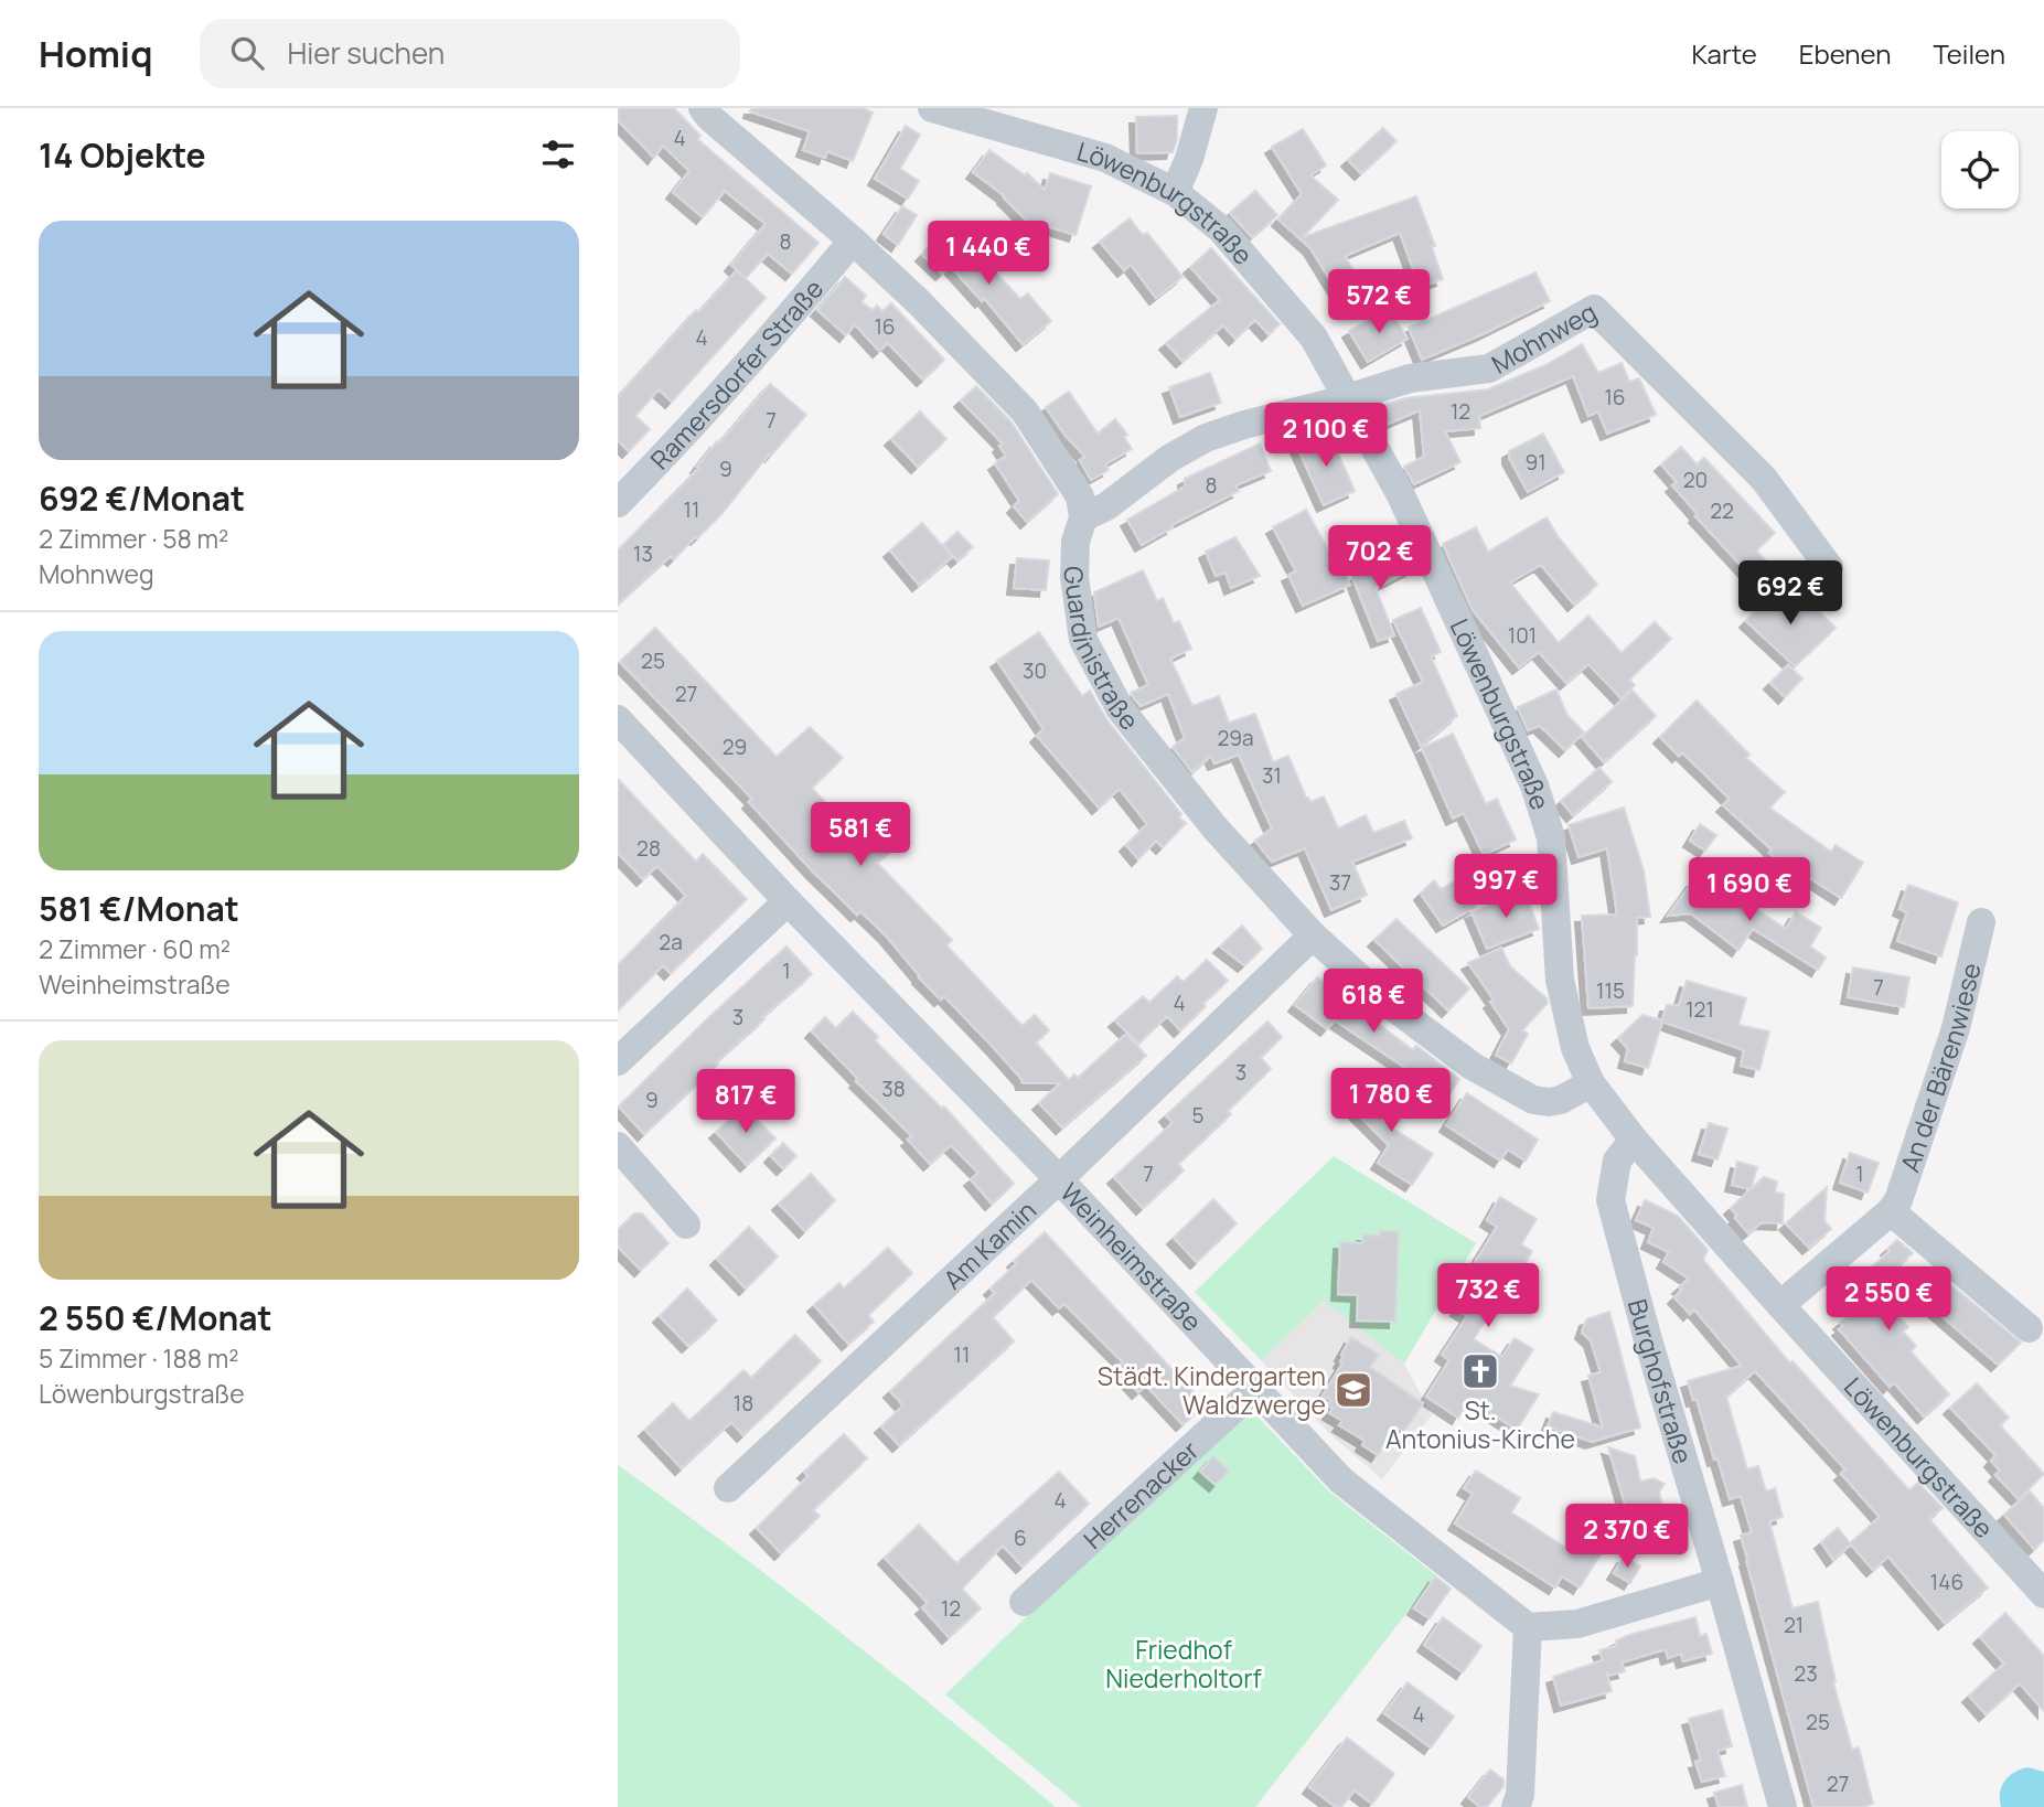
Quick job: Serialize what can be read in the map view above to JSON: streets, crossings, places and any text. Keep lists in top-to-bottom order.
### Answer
{
  "streets": {
    "street": [
      "Löwenburgstraße",
      "Mohnweg",
      "Ramersdorfer Straße",
      "Guardinistraße",
      "An der Bärenwiese",
      "Am Kamin",
      "Weinheimstraße",
      "Burghofstraße",
      "Herrenacker"
    ]
  },
  "crossings": [
    ["Löwenburgstraße", "Mohnweg"],
    ["Löwenburgstraße", "Guardinistraße"],
    ["Löwenburgstraße", "An der Bärenwiese"],
    ["Löwenburgstraße", "Burghofstraße"],
    ["Mohnweg", "Guardinistraße"],
    ["Guardinistraße", "Am Kamin"],
    ["Am Kamin", "Weinheimstraße"],
    ["Weinheimstraße", "Herrenacker"]
  ],
  "parks": ["Friedhof Niederholtorf"],
  "places": {
    "church": ["St. Antonius-Kirche"],
    "school or university": ["Städt. Kindergarten Waldzwerge"]
  },
  "house_numbers": [
    "4",
    "8",
    "16",
    "4",
    "16",
    "12",
    "7",
    "91",
    "9",
    "20",
    "8",
    "11",
    "22",
    "13",
    "101",
    "25",
    "30",
    "27",
    "29a",
    "29",
    "31",
    "28",
    "37",
    "2a",
    "1",
    "7",
    "115",
    "4",
    "121",
    "3",
    "3",
    "38",
    "9",
    "5",
    "7",
    "1",
    "11",
    "18",
    "4",
    "6",
    "146",
    "12",
    "21",
    "23",
    "4",
    "25",
    "27"
  ],
  "page": {
    "header": "Homiq",
    "search": "Hier suchen",
    "nav": ["Karte", "Ebenen", "Teilen"],
    "heading": "14 Objekte",
    "list": [
      {
        "name": "692 €/Monat",
        "note": "2 Zimmer · 58 m² · Mohnweg"
      },
      {
        "name": "581 €/Monat",
        "note": "2 Zimmer · 60 m² · Weinheimstraße"
      },
      {
        "name": "2 550 €/Monat",
        "note": "5 Zimmer · 188 m² · Löwenburgstraße"
      }
    ],
    "price": [
      "1 440 €",
      "572 €",
      "2 100 €",
      "702 €",
      "692 €",
      "581 €",
      "997 €",
      "1 690 €",
      "618 €",
      "1 780 €",
      "817 €",
      "732 €",
      "2 550 €",
      "2 370 €"
    ]
  }
}
